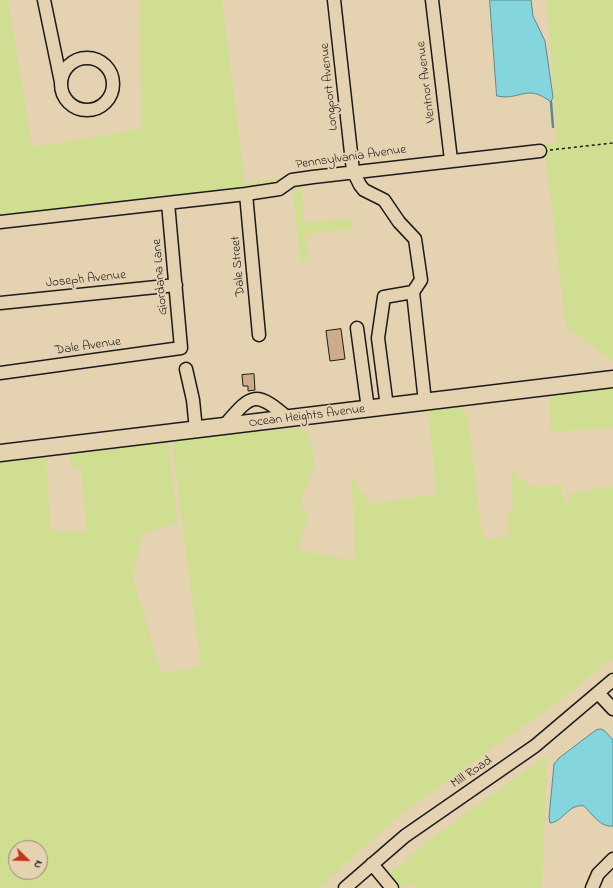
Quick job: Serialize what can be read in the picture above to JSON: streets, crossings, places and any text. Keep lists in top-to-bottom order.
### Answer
{
  "streets": {
    "main road": ["Ocean Heights Avenue"],
    "street": [
      "Ventnor Avenue",
      "Longport Avenue",
      "Pennsylvania Avenue",
      "Dale Street",
      "Giordana Lane",
      "Joseph Avenue",
      "Dale Avenue",
      "Mill Road"
    ]
  },
  "crossings": [
    ["Ventnor Avenue", "Pennsylvania Avenue"],
    ["Longport Avenue", "Pennsylvania Avenue"],
    ["Pennsylvania Avenue", "Dale Street"],
    ["Pennsylvania Avenue", "Giordana Lane"],
    ["Giordana Lane", "Joseph Avenue"],
    ["Giordana Lane", "Dale Avenue"]
  ],
  "north": "bottom right"
}
